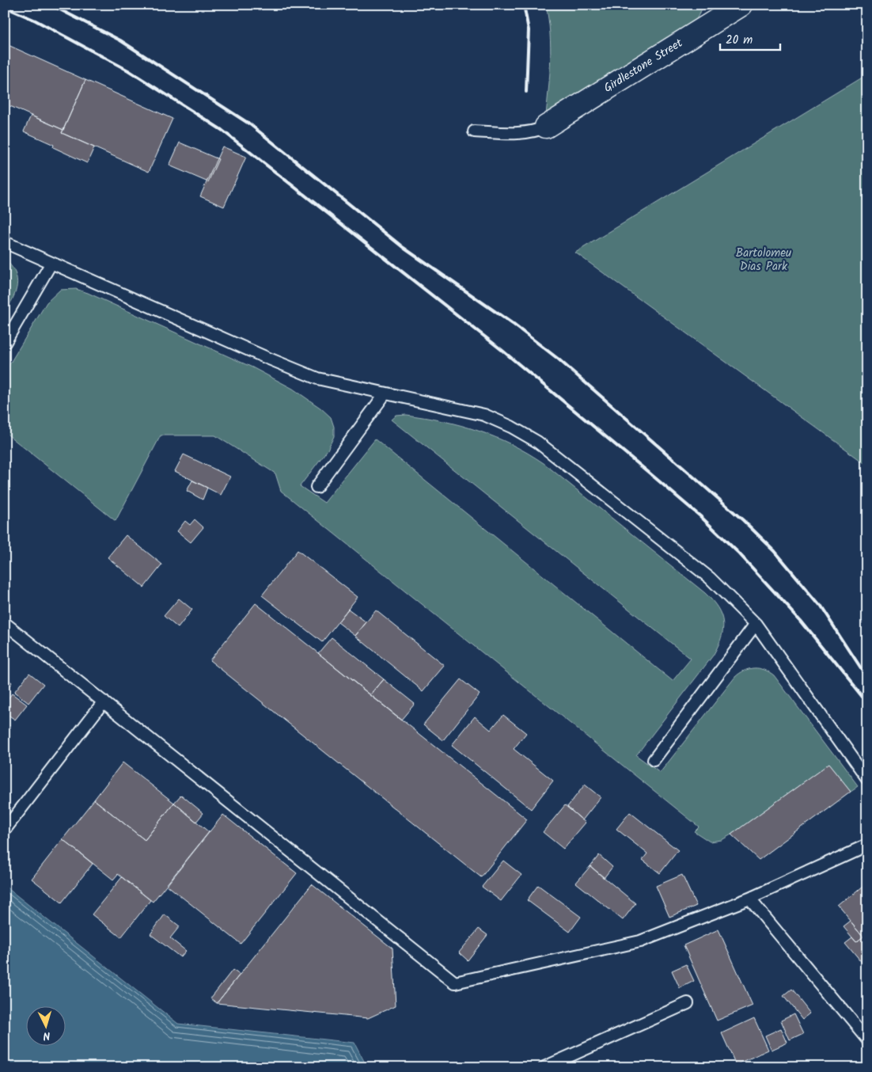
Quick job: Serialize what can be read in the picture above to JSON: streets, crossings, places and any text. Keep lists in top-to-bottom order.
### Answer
{
  "streets": {
    "street": ["Girdlestone Street"]
  },
  "parks": ["Bartolomeu Dias Park"],
  "scale_bar": "20 m",
  "north": "bottom"
}
